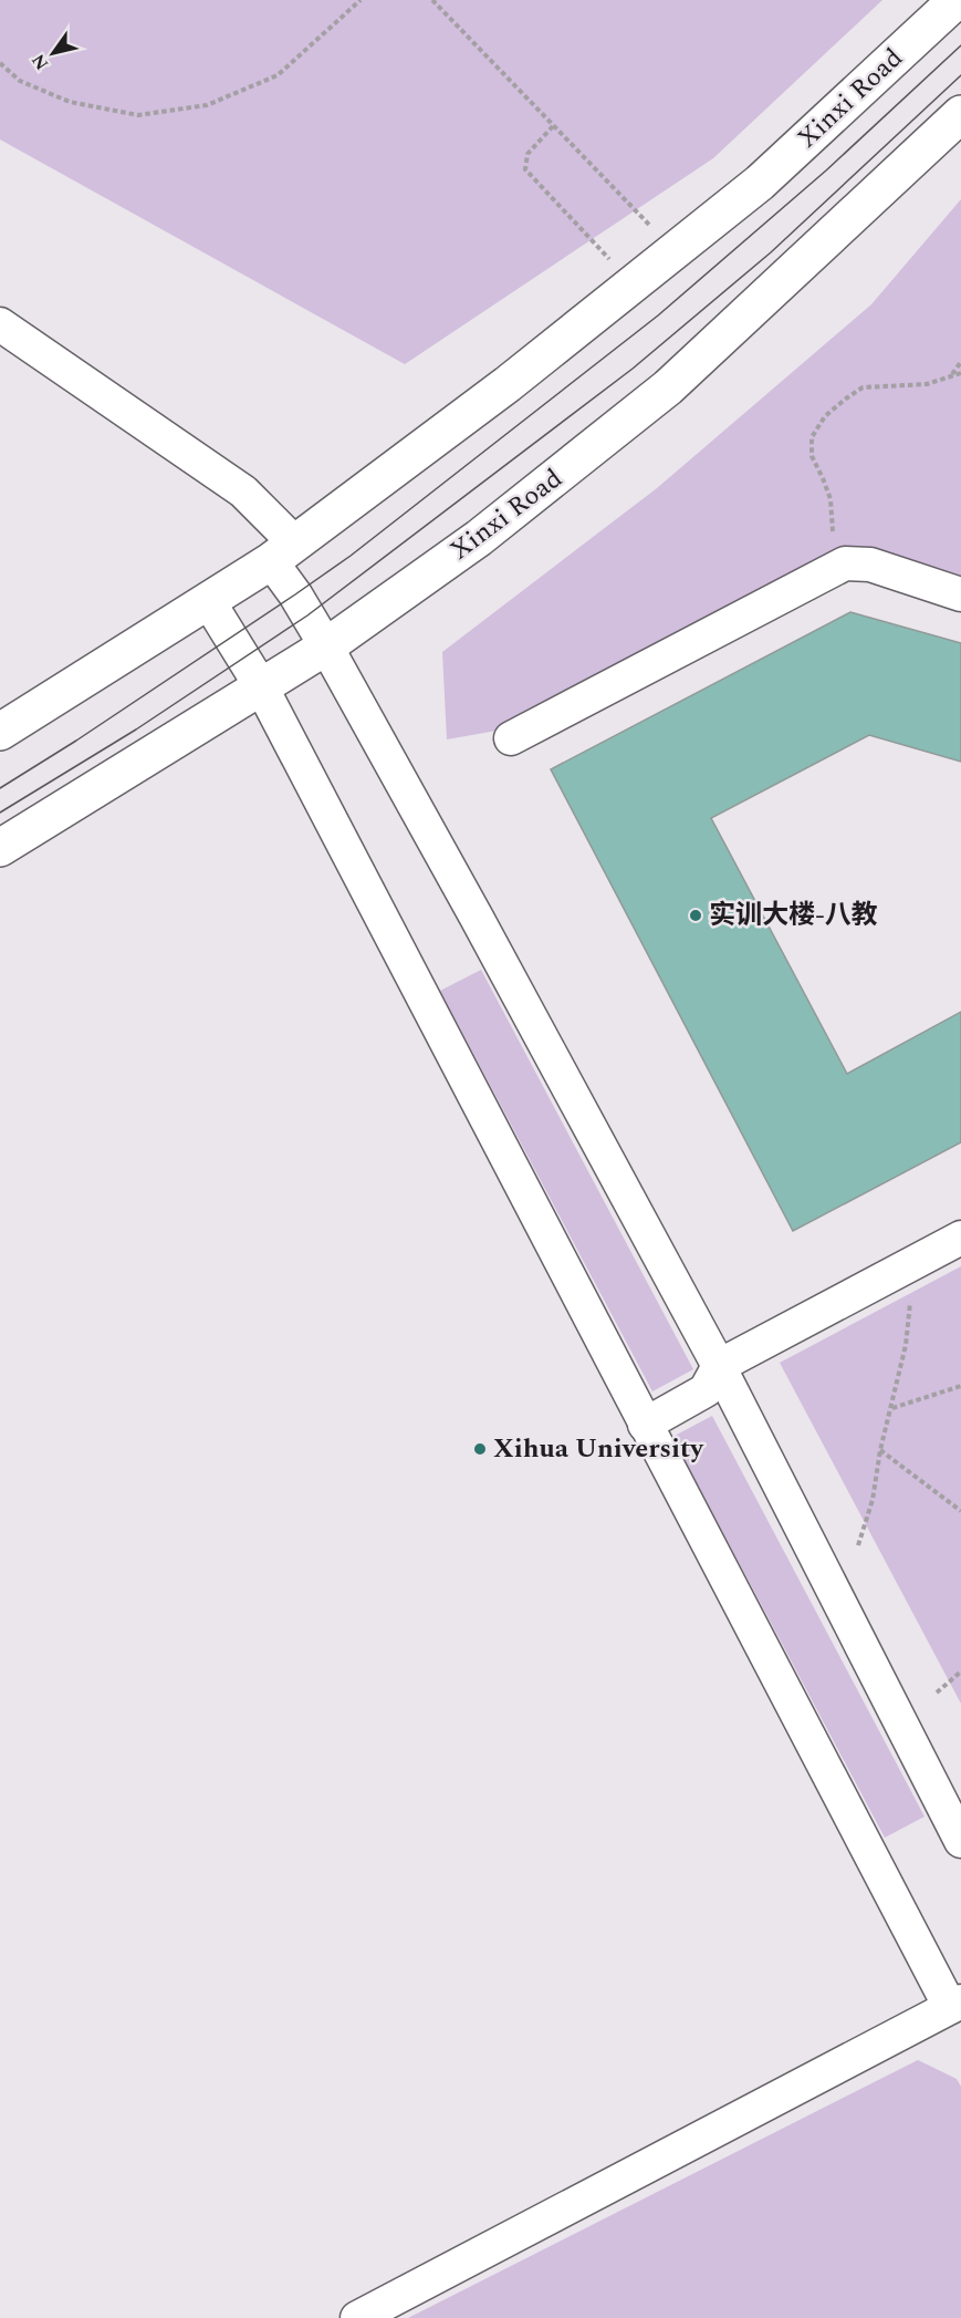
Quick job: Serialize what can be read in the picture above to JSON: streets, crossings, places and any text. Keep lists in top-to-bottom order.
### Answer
{
  "streets": {
    "main road": ["Xinxi Road"]
  },
  "places": ["实训大楼-八教", "Xihua University"],
  "north": "bottom left"
}
